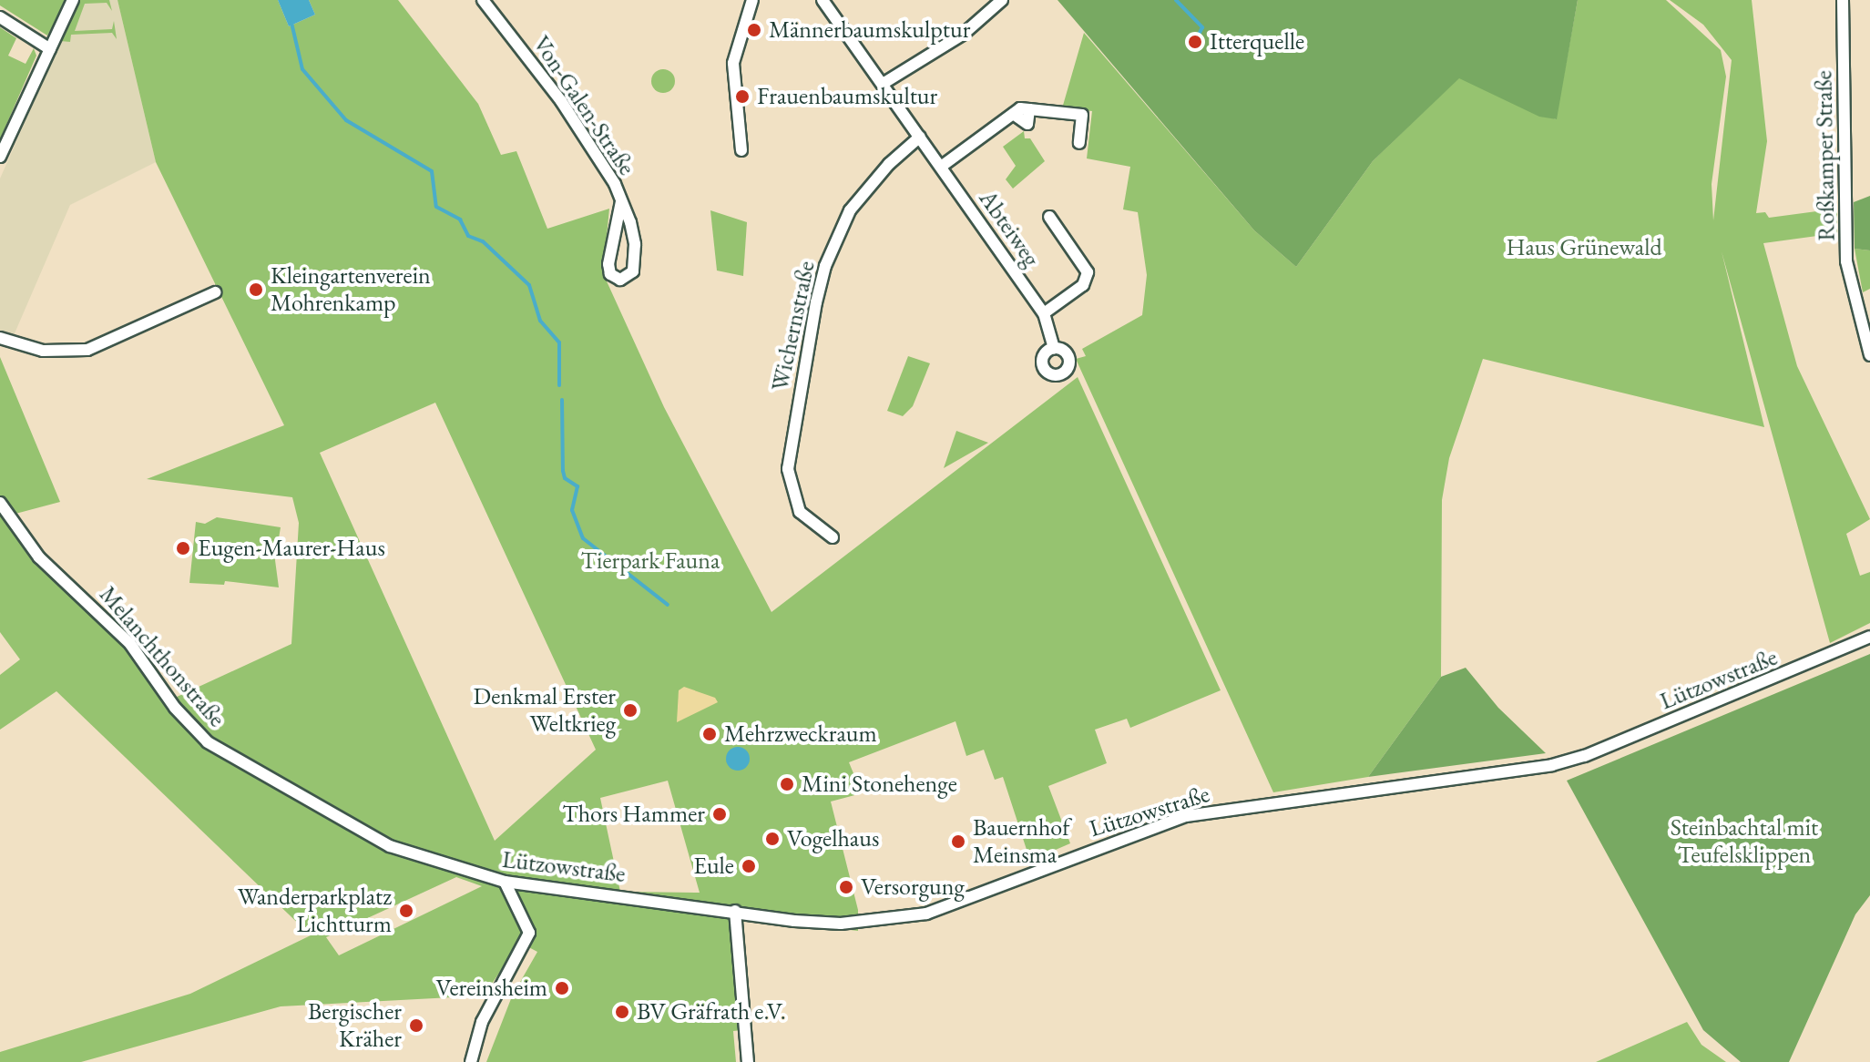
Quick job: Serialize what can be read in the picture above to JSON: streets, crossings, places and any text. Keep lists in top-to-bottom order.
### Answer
{
  "streets": {
    "street": [
      "Von-Galen-Straße",
      "Roßkamper Straße",
      "Abteiweg",
      "Wichernstraße",
      "Melanchthonstraße",
      "Lützowstraße"
    ]
  },
  "crossings": [
    ["Abteiweg", "Wichernstraße"],
    ["Melanchthonstraße", "Lützowstraße"]
  ],
  "parks": ["Haus Grünewald", "Tierpark Fauna", "Steinbachtal mit Teufelsklippen"],
  "places": [
    "Männerbaumskulptur",
    "Itterquelle",
    "Frauenbaumskultur",
    "Kleingartenverein Mohrenkamp",
    "Eugen-Maurer-Haus",
    "Denkmal Erster Weltkrieg",
    "Mehrzweckraum",
    "Mini Stonehenge",
    "Thors Hammer",
    "Vogelhaus",
    "Bauernhof Meinsma",
    "Eule",
    "Versorgung",
    "Wanderparkplatz Lichtturm",
    "Vereinsheim",
    "BV Gräfrath e.V.",
    "Bergischer Kräher"
  ]
}
